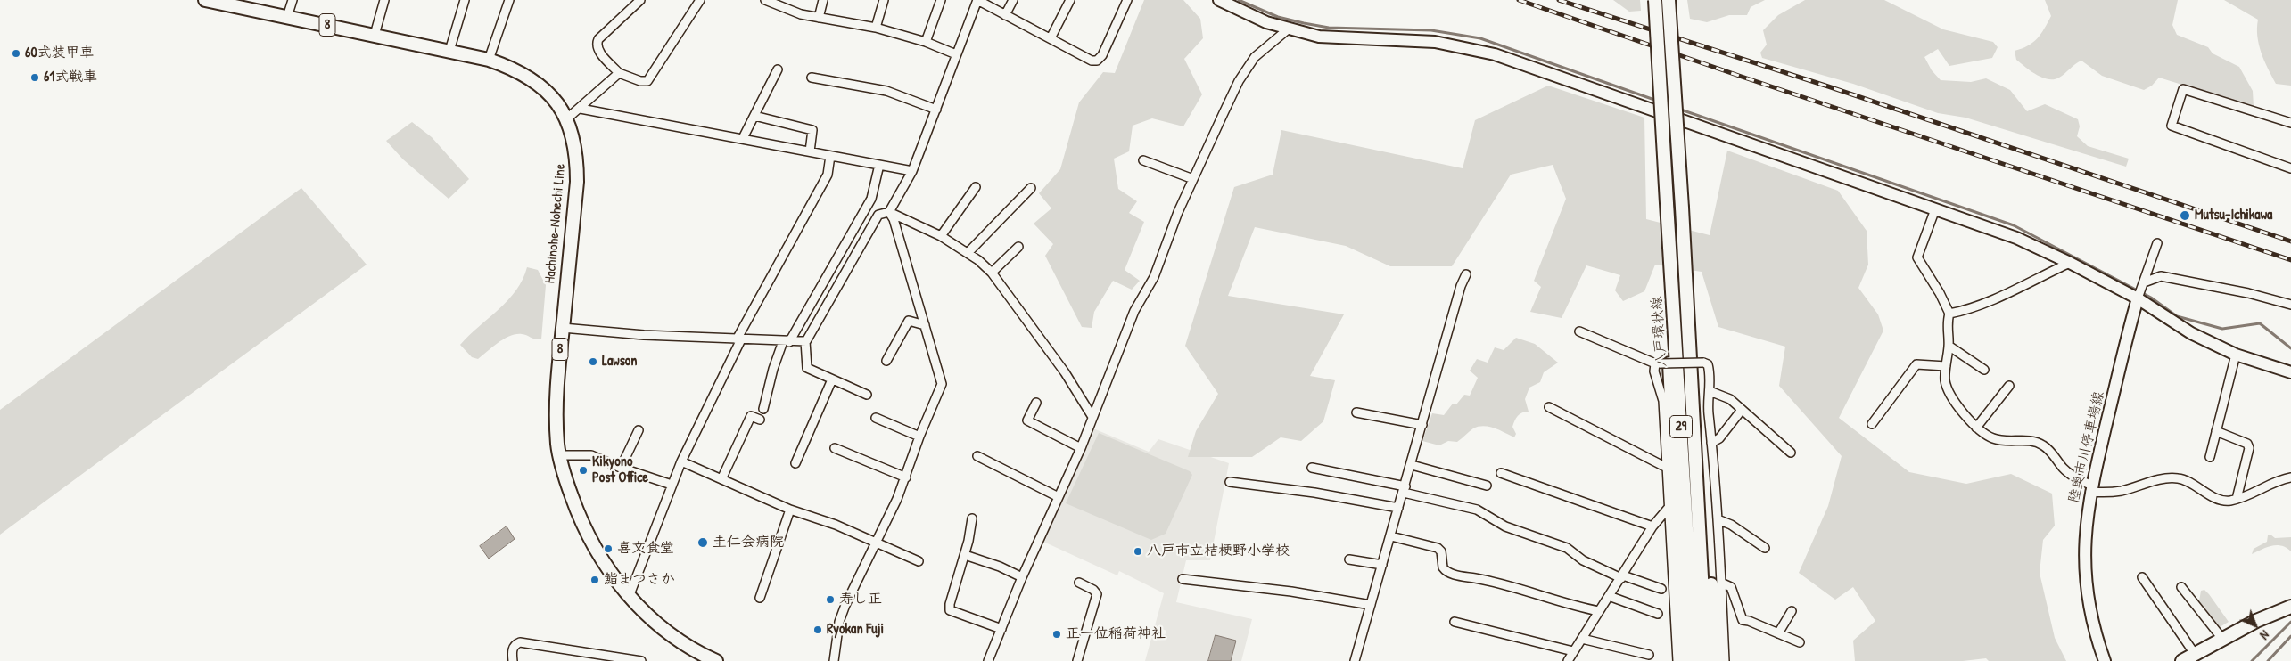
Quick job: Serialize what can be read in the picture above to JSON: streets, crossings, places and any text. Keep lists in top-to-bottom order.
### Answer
{
  "streets": {
    "main road": [
      "8",
      "Hachinohe-Nohechi Line",
      "八戸環状線",
      "29"
    ],
    "street": ["陸奥市川停車場線"]
  },
  "crossings": [
    ["八戸環状線", "29"]
  ],
  "places": [
    "60式装甲車",
    "61式戦車",
    "Mutsu-Ichikawa",
    "Lawson",
    "Kikyono Post Office",
    "圭仁会病院",
    "喜文食堂",
    "八戸市立桔梗野小学校",
    "鮨まつさか",
    "寿し正",
    "Ryokan Fuji",
    "正一位稲荷神社"
  ],
  "north": "bottom right"
}
